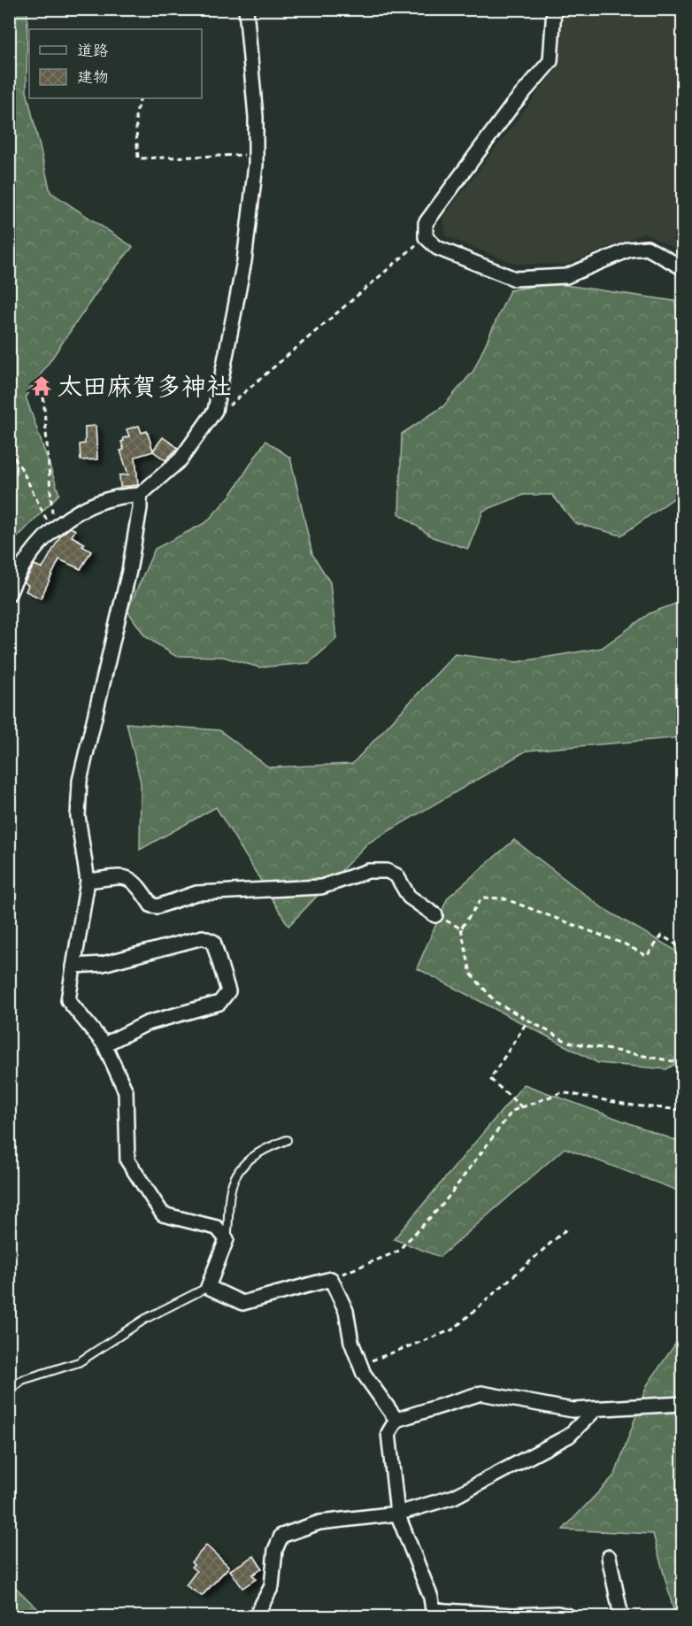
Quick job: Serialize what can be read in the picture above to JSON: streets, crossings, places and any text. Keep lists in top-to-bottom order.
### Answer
{
  "places": {
    "temple": ["太田麻賀多神社"]
  },
  "legend": ["道路", "建物"]
}
